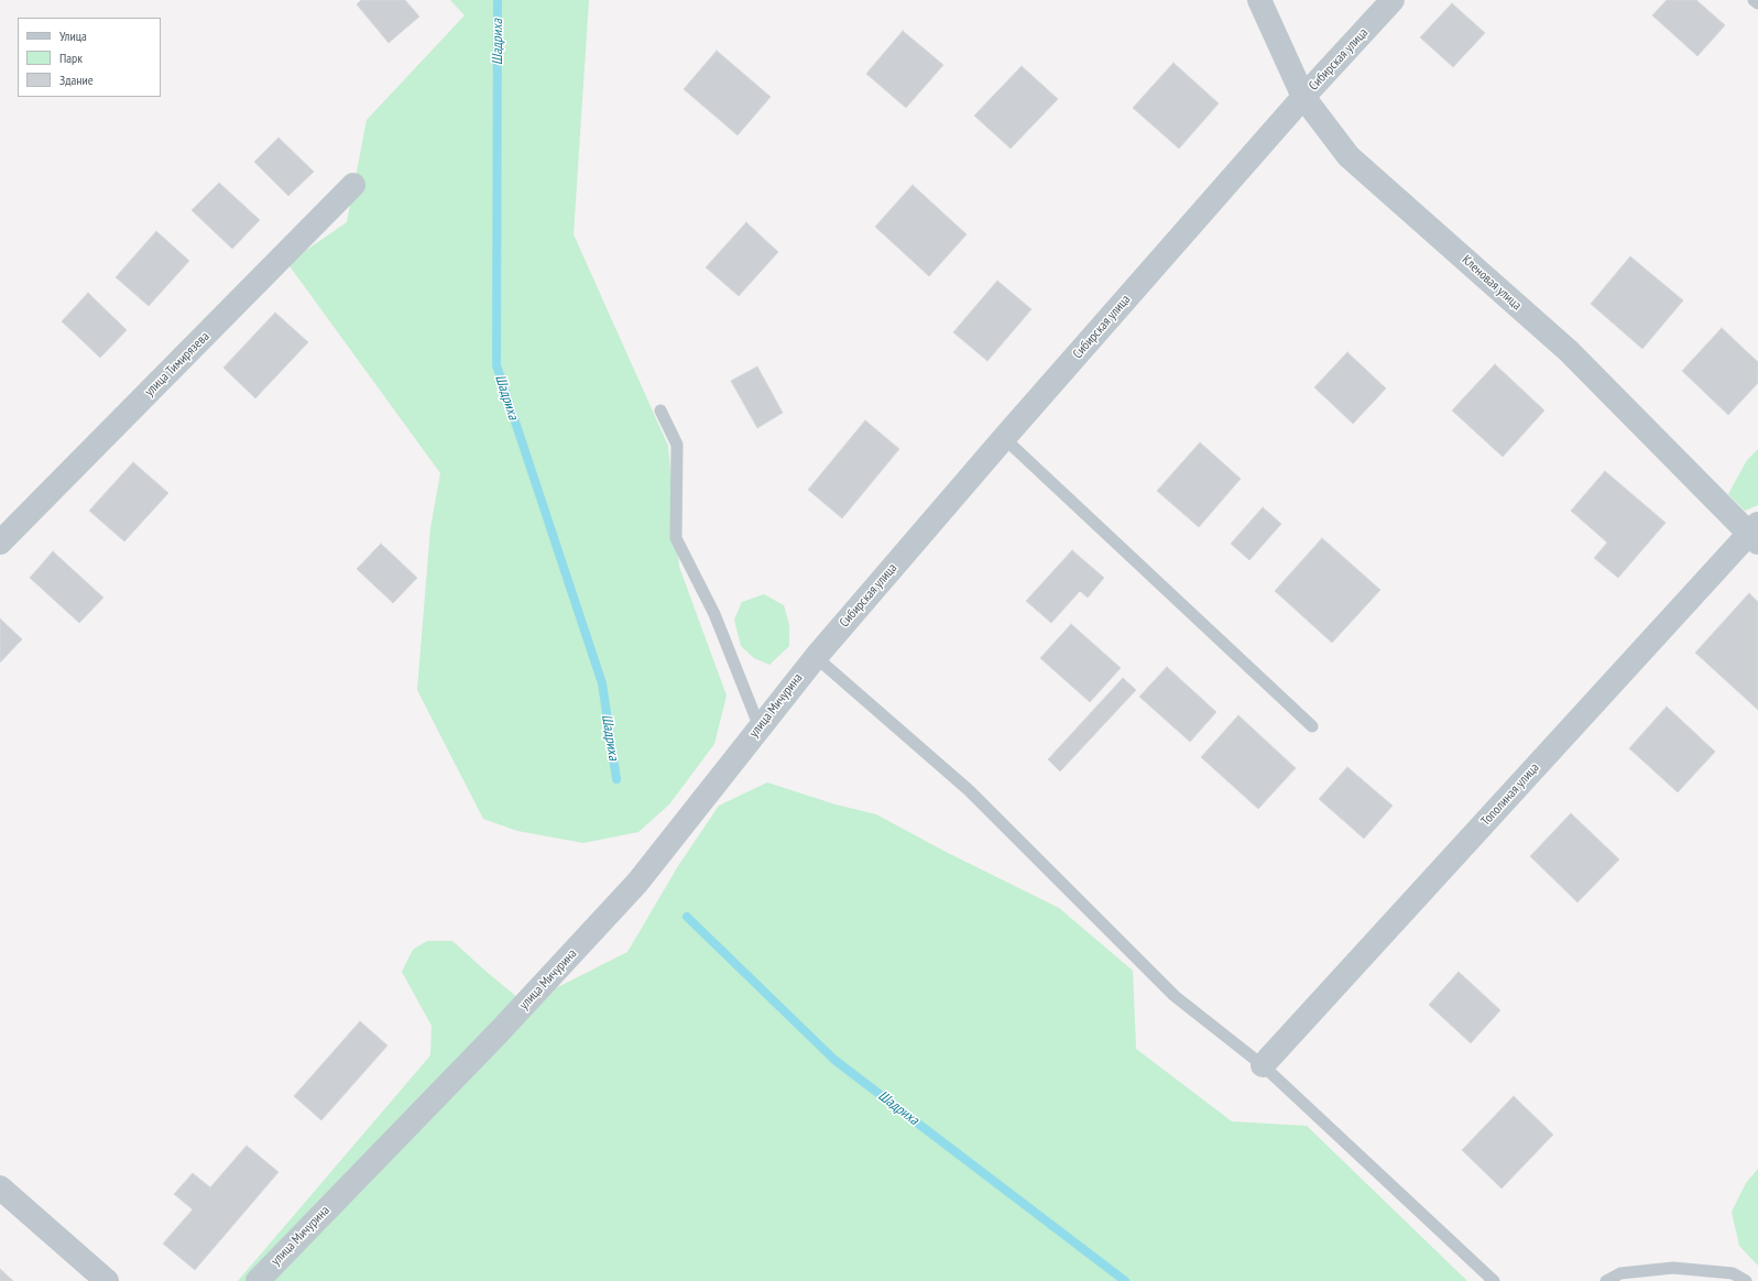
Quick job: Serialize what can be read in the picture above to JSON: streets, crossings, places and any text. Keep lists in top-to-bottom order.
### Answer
{
  "streets": {
    "street": [
      "Сибирская улица",
      "Кленовая улица",
      "улица Тимирязева",
      "улица Мичурина",
      "Тополиная улица"
    ]
  },
  "crossings": [
    ["Сибирская улица", "Кленовая улица"],
    ["Сибирская улица", "улица Мичурина"],
    ["Кленовая улица", "Тополиная улица"]
  ],
  "water": ["Шадриха"],
  "legend": ["Улица", "Парк", "Здание"]
}
